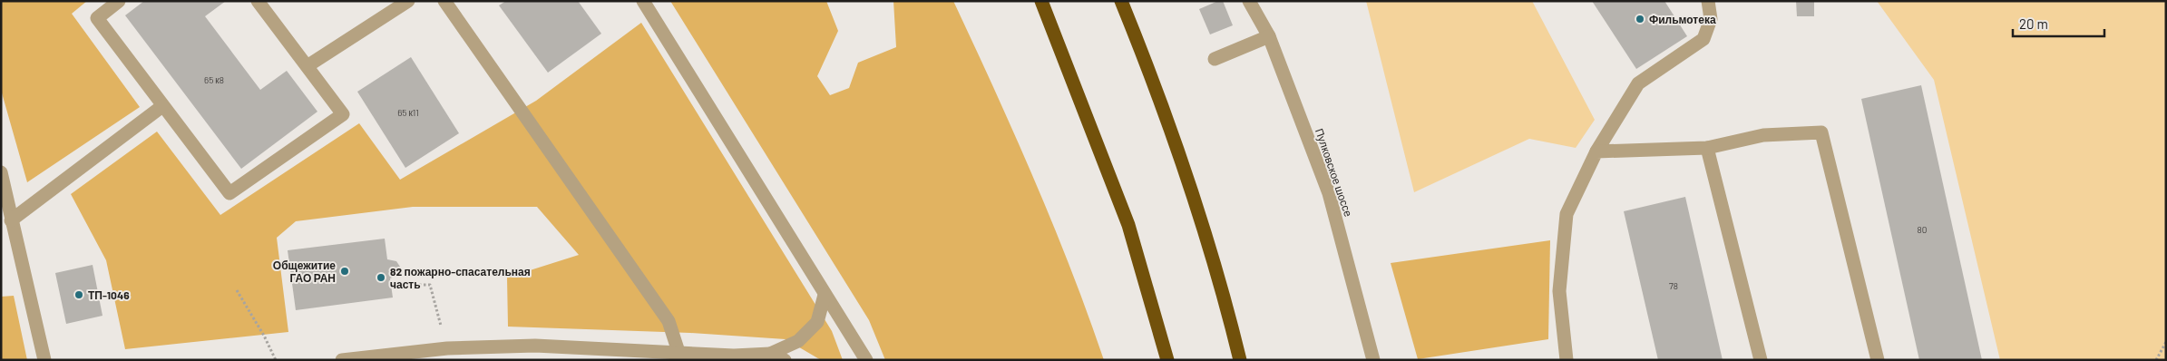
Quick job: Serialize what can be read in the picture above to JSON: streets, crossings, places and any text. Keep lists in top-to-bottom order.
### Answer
{
  "streets": {
    "street": ["Пулковское шоссе"]
  },
  "places": [
    "Фильмотека",
    "Общежитие ГАО РАН",
    "82 пожарно-спасательная часть",
    "ТП-1046"
  ],
  "house_numbers": [
    "65 к8",
    "65 к11",
    "80",
    "78"
  ],
  "scale_bar": "20 m"
}
